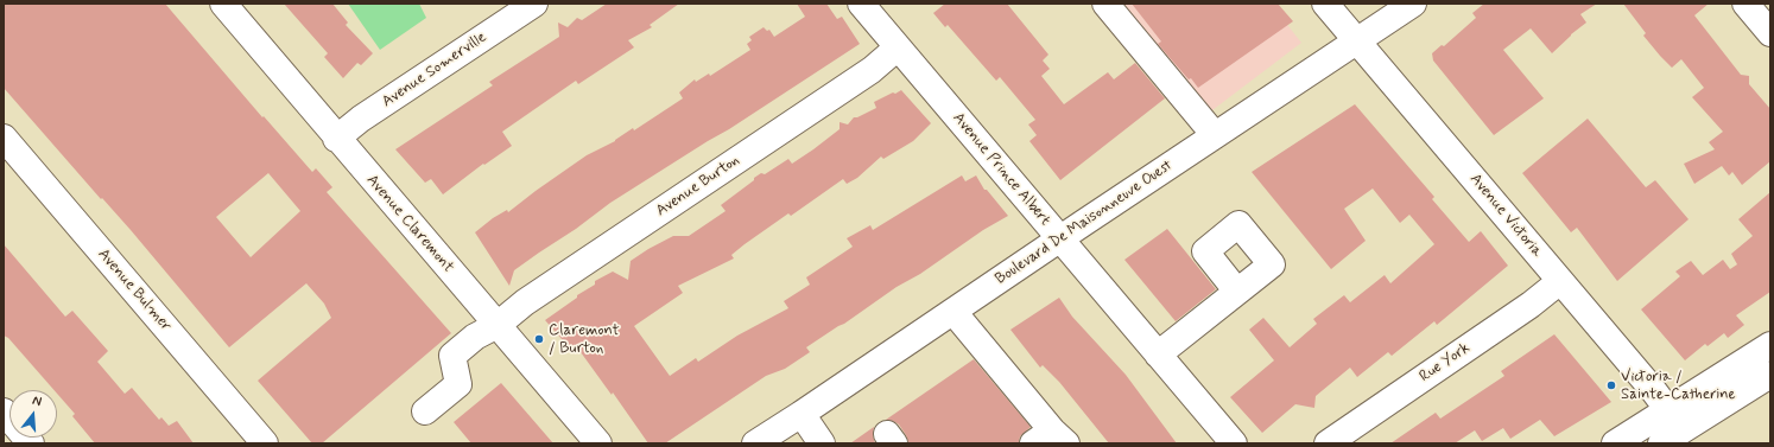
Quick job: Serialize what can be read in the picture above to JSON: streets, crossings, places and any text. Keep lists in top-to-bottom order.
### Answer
{
  "streets": {
    "street": [
      "Avenue Somerville",
      "Avenue Prince Albert",
      "Avenue Burton",
      "Avenue Victoria",
      "Boulevard De Maisonneuve Ouest",
      "Avenue Claremont",
      "Avenue Bulmer",
      "Rue York"
    ]
  },
  "crossings": [
    ["Avenue Somerville", "Avenue Claremont"],
    ["Avenue Prince Albert", "Avenue Burton"],
    ["Avenue Prince Albert", "Boulevard De Maisonneuve Ouest"],
    ["Avenue Burton", "Avenue Claremont"],
    ["Avenue Victoria", "Boulevard De Maisonneuve Ouest"],
    ["Avenue Victoria", "Rue York"]
  ],
  "places": ["Claremont / Burton", "Victoria / Sainte-Catherine"],
  "north": "top"
}
